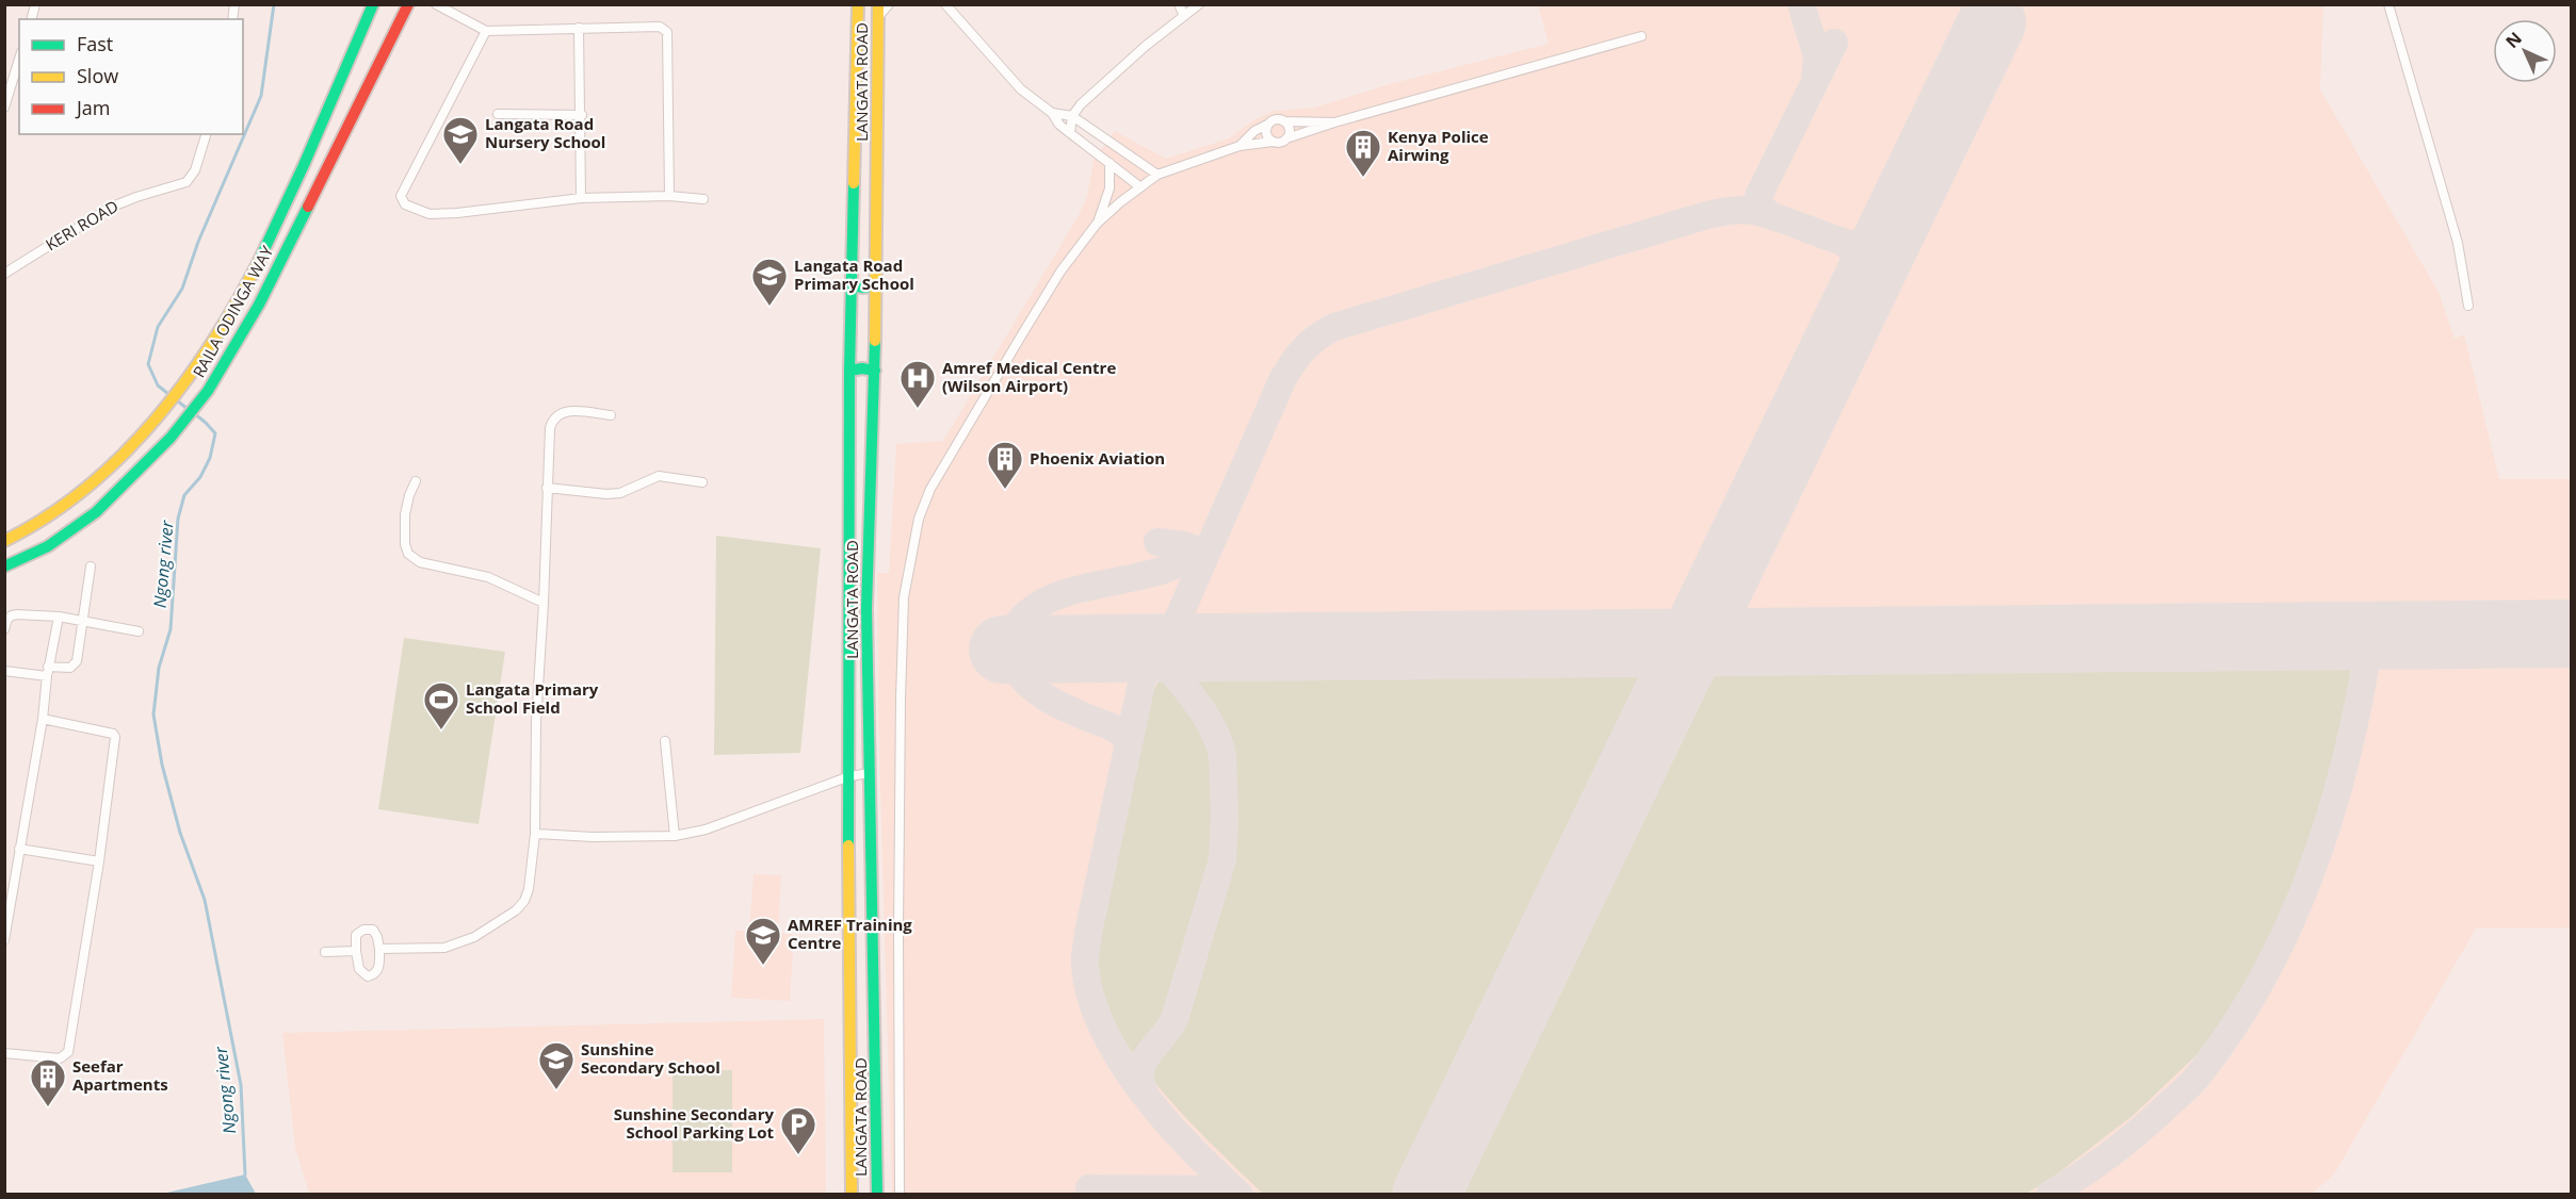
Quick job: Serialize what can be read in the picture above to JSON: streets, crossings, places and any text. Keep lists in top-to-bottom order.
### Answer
{
  "streets": {
    "main road": ["LANGATA ROAD", "RAILA ODINGA WAY"],
    "street": ["KERI ROAD"]
  },
  "water": ["Ngong river"],
  "places": {
    "school or university": [
      "Langata Road Nursery School",
      "Langata Road Primary School",
      "AMREF Training Centre",
      "Sunshine Secondary School"
    ],
    "building": ["Kenya Police Airwing", "Phoenix Aviation", "Seefar Apartments"],
    "hospital": ["Amref Medical Centre (Wilson Airport)"],
    "sports": ["Langata Primary School Field"],
    "parking": ["Sunshine Secondary School Parking Lot"]
  },
  "legend": ["Fast", "Slow", "Jam"],
  "north": "top left"
}
